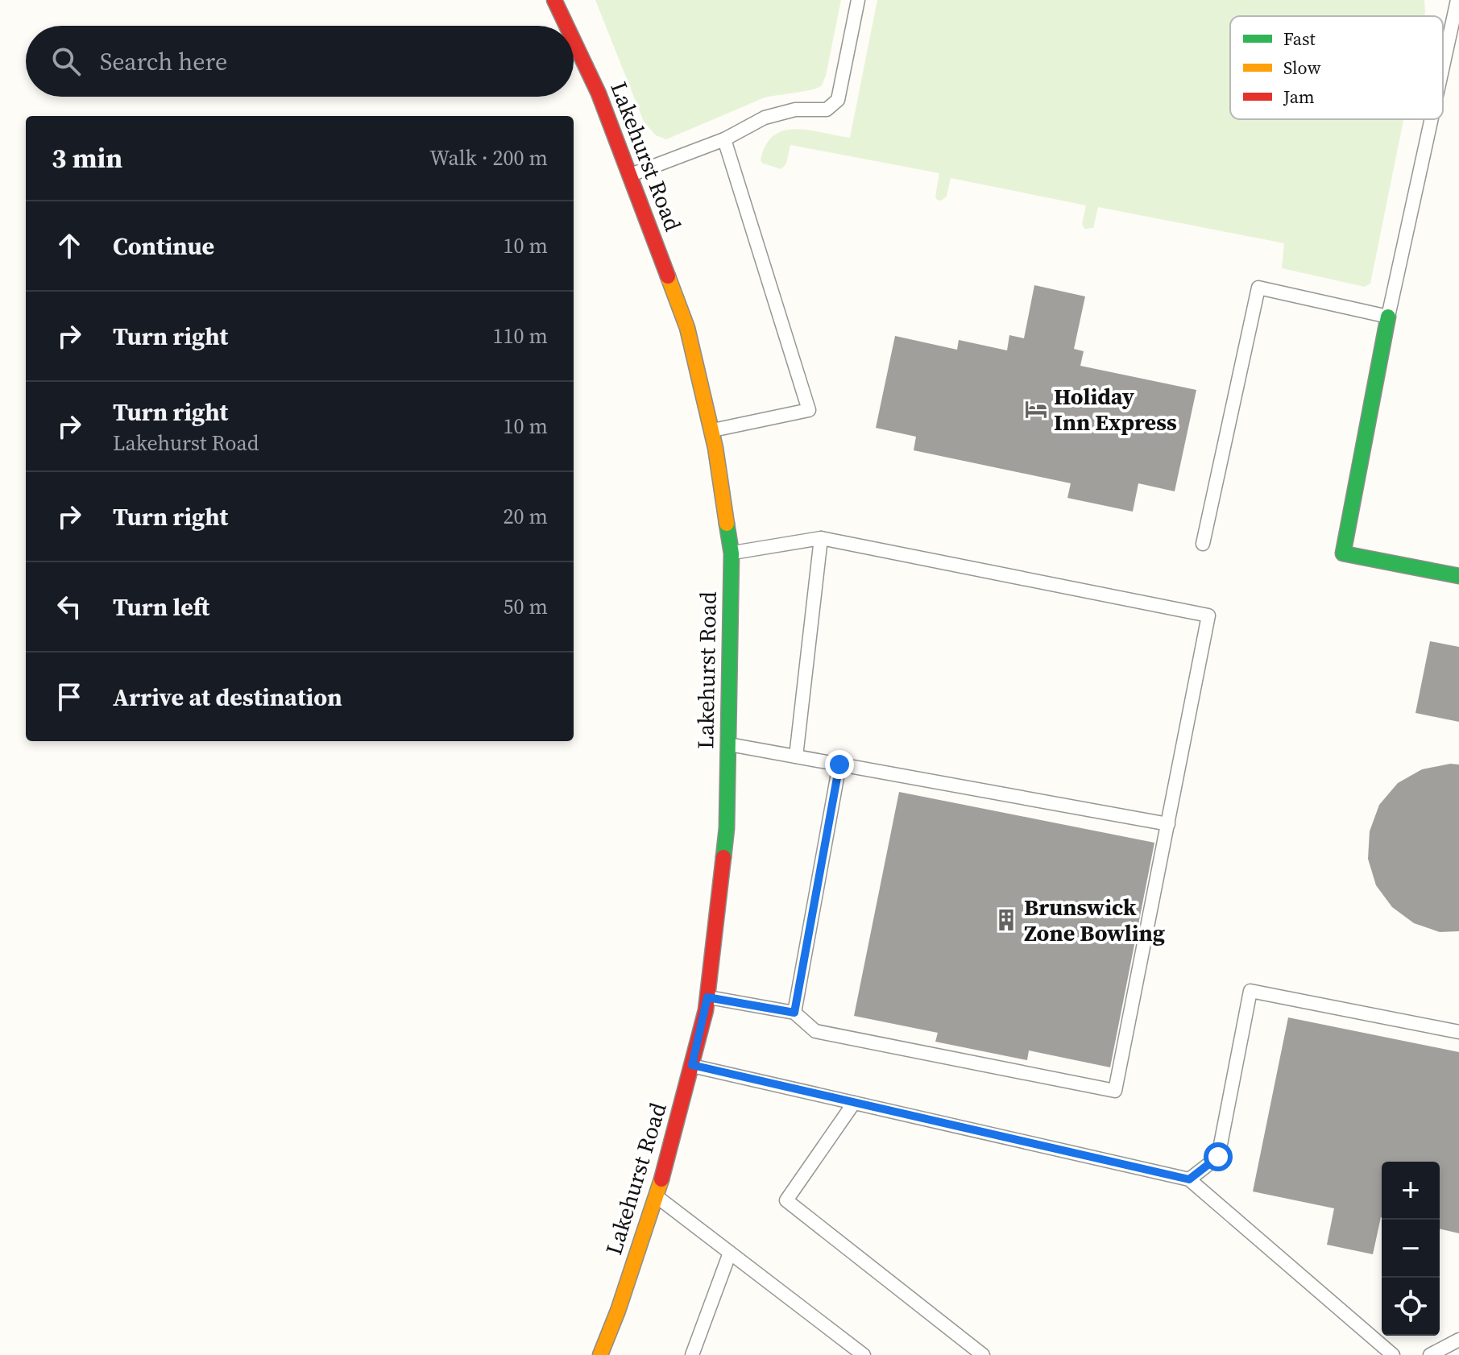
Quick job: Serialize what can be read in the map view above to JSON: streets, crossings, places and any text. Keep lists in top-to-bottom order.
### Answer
{
  "streets": {
    "street": ["Lakehurst Road"]
  },
  "places": {
    "hotel": ["Holiday Inn Express"],
    "building": ["Brunswick Zone Bowling"]
  },
  "legend": ["Fast", "Slow", "Jam"],
  "page": {
    "search": "Search here",
    "heading": ["3 min", "Walk · 200 m"],
    "list": [
      ["Continue", "10 m"],
      ["Turn right", "110 m"],
      ["Turn right", "Lakehurst Road", "10 m"],
      ["Turn right", "20 m"],
      ["Turn left", "50 m"],
      "Arrive at destination"
    ],
    "map_buttons": ["+", "−"]
  }
}
